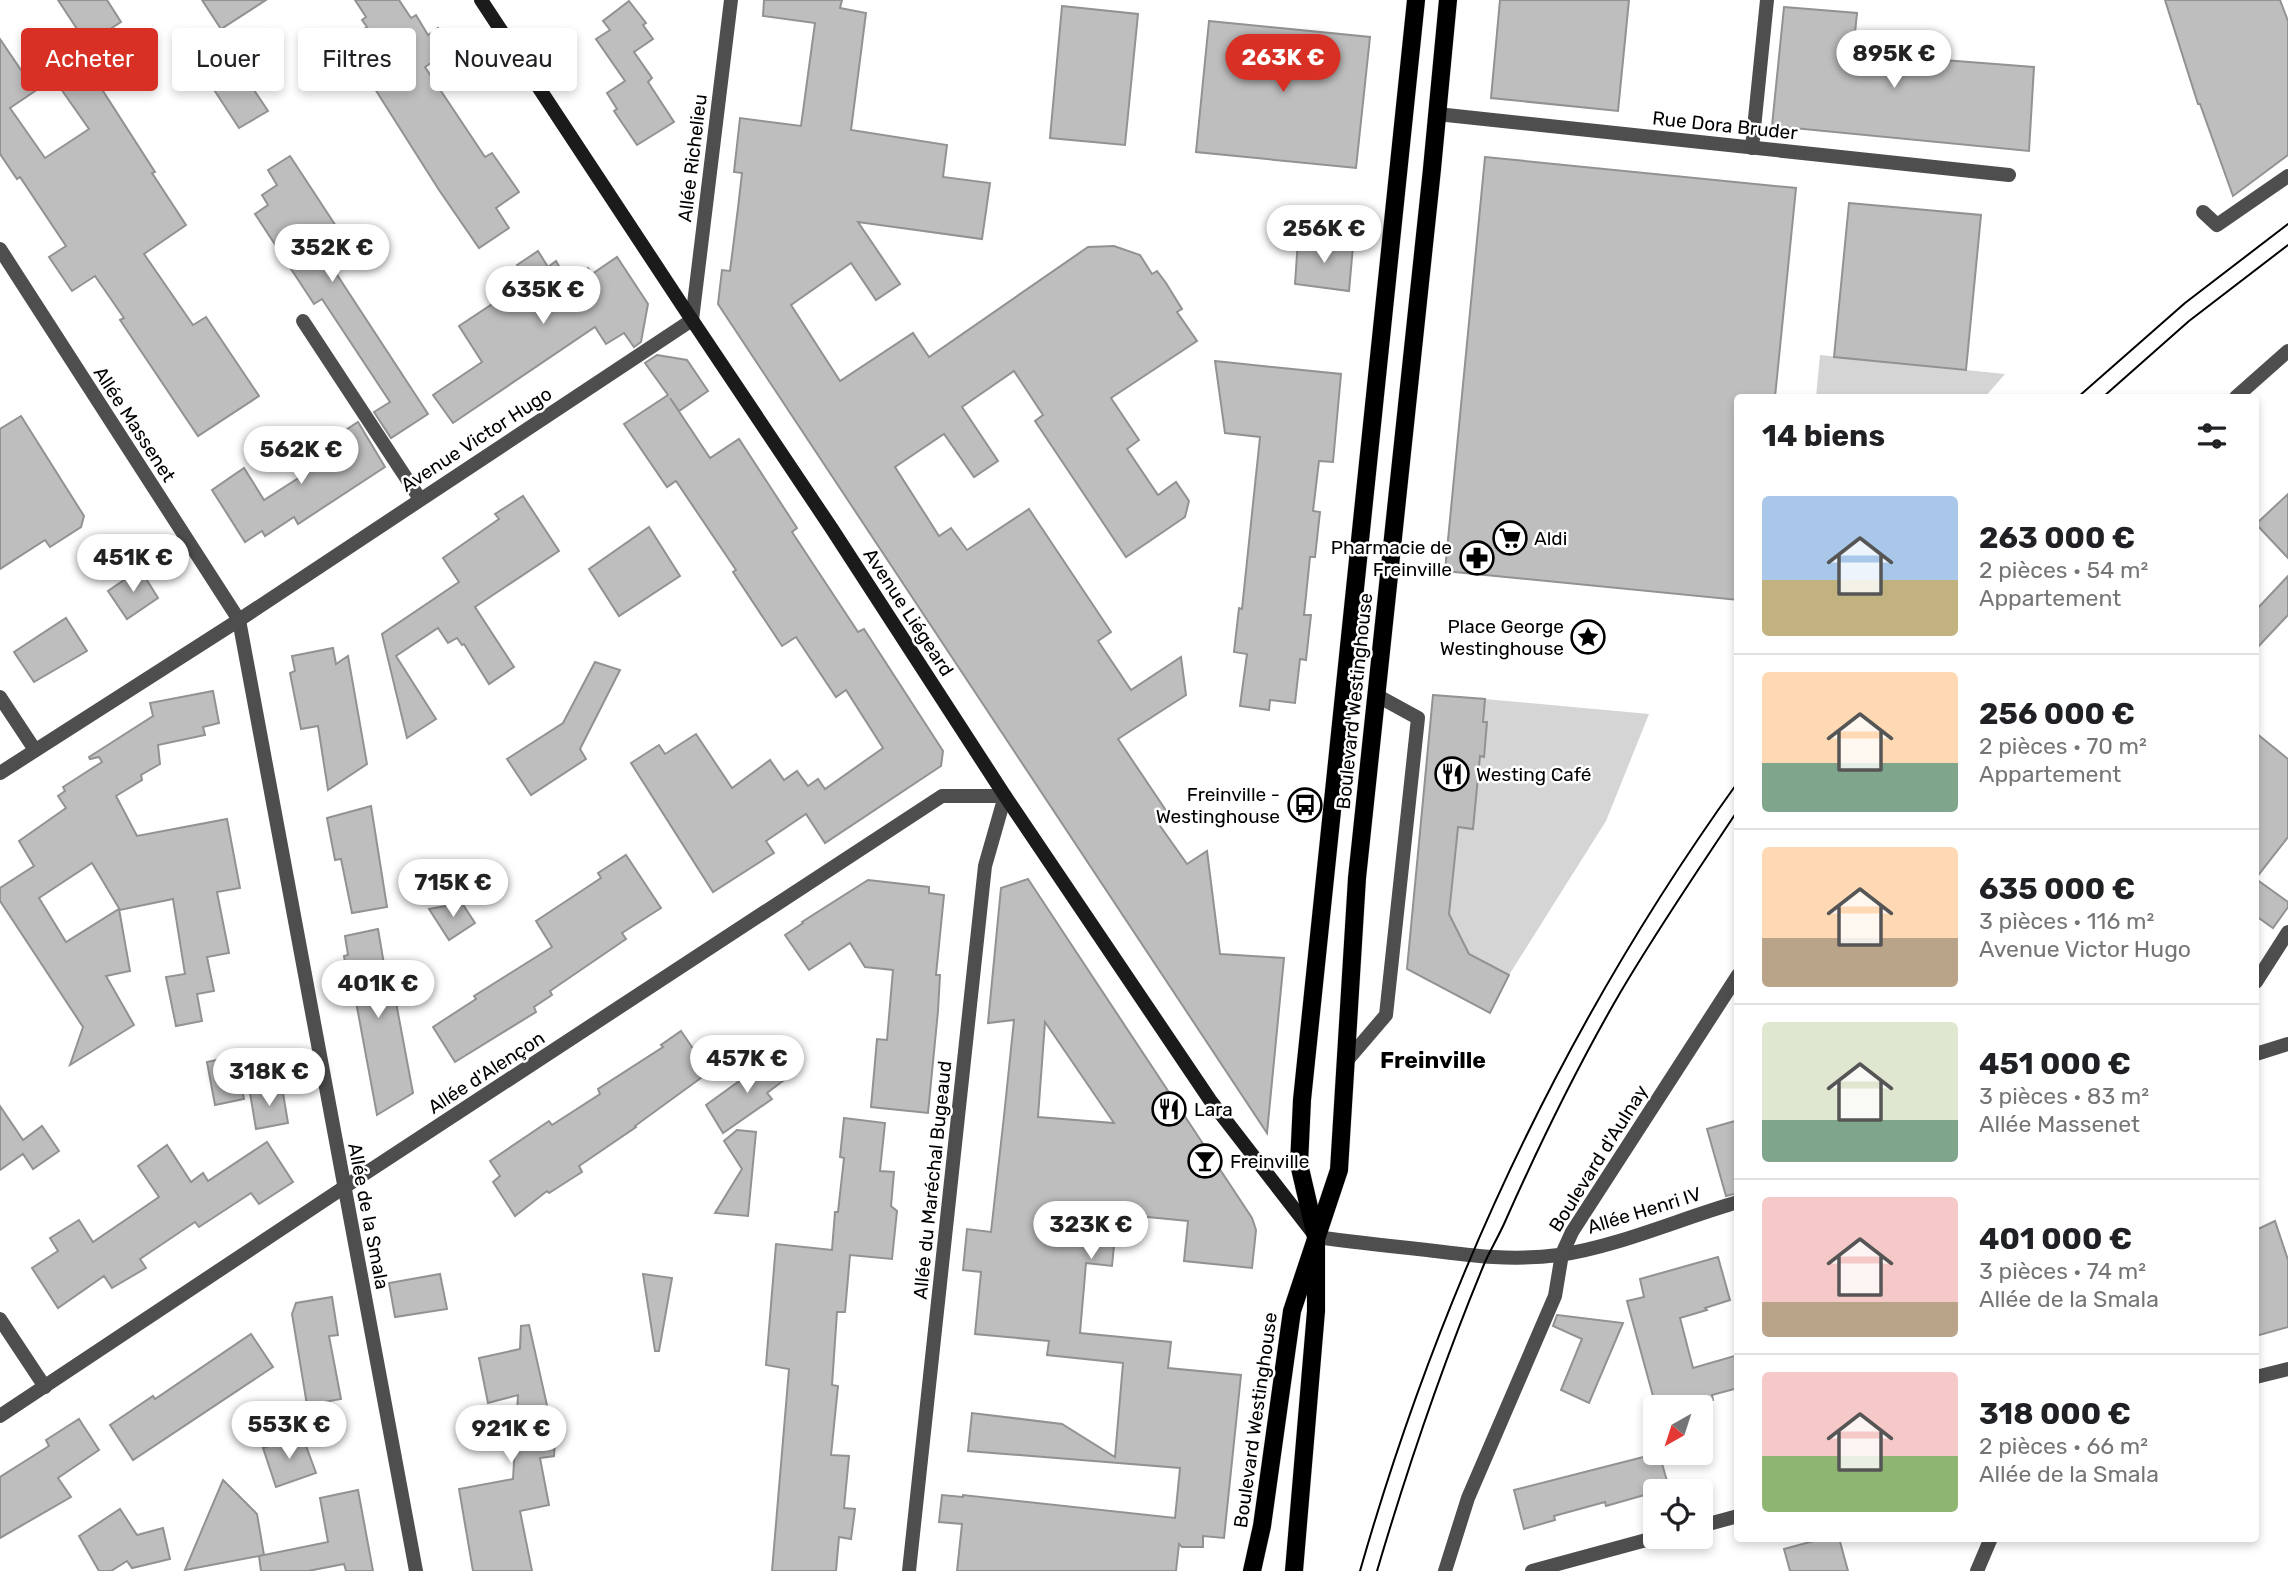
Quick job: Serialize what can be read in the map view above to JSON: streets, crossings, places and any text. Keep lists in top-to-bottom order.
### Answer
{
  "streets": {
    "main road": ["Boulevard Westinghouse"],
    "street": [
      "Rue Dora Bruder",
      "Allée Richelieu",
      "Allée Massenet",
      "Avenue Victor Hugo",
      "Avenue Liégeard",
      "Allée d'Alençon",
      "Boulevard d'Aulnay",
      "Allée du Maréchal Bugeaud",
      "Allée Henri IV",
      "Allée de la Smala"
    ]
  },
  "crossings": [
    ["Rue Dora Bruder", "Boulevard Westinghouse"],
    ["Allée Richelieu", "Avenue Victor Hugo"],
    ["Allée Richelieu", "Avenue Liégeard"],
    ["Allée Massenet", "Avenue Victor Hugo"],
    ["Allée Massenet", "Allée de la Smala"],
    ["Avenue Victor Hugo", "Avenue Liégeard"],
    ["Avenue Victor Hugo", "Allée de la Smala"],
    ["Avenue Liégeard", "Boulevard Westinghouse"],
    ["Avenue Liégeard", "Allée d'Alençon"],
    ["Avenue Liégeard", "Allée du Maréchal Bugeaud"],
    ["Avenue Liégeard", "Allée Henri IV"],
    ["Boulevard Westinghouse", "Allée Henri IV"],
    ["Allée d'Alençon", "Allée du Maréchal Bugeaud"],
    ["Allée d'Alençon", "Allée de la Smala"],
    ["Boulevard d'Aulnay", "Allée Henri IV"]
  ],
  "districts": ["Freinville"],
  "places": {
    "supermarket": ["Aldi"],
    "pharmacy": ["Pharmacie de Freinville"],
    "place": ["Place George Westinghouse"],
    "restaurant": ["Westing Café", "Lara"],
    "bus stop": ["Freinville - Westinghouse"],
    "bar": ["Freinville"]
  },
  "north": "bottom left",
  "page": {
    "chip": [
      "Acheter",
      "Louer",
      "Filtres",
      "Nouveau"
    ],
    "price": [
      "895K €",
      "263K €",
      "256K €",
      "352K €",
      "635K €",
      "562K €",
      "451K €",
      "715K €",
      "401K €",
      "457K €",
      "318K €",
      "323K €",
      "553K €",
      "921K €"
    ],
    "heading": "14 biens",
    "list": [
      {
        "name": "263 000 €",
        "note": "2 pièces · 54 m² · Appartement"
      },
      {
        "name": "256 000 €",
        "note": "2 pièces · 70 m² · Appartement"
      },
      {
        "name": "635 000 €",
        "note": "3 pièces · 116 m² · Avenue Victor Hugo"
      },
      {
        "name": "451 000 €",
        "note": "3 pièces · 83 m² · Allée Massenet"
      },
      {
        "name": "401 000 €",
        "note": "3 pièces · 74 m² · Allée de la Smala"
      },
      {
        "name": "318 000 €",
        "note": "2 pièces · 66 m² · Allée de la Smala"
      }
    ]
  }
}
